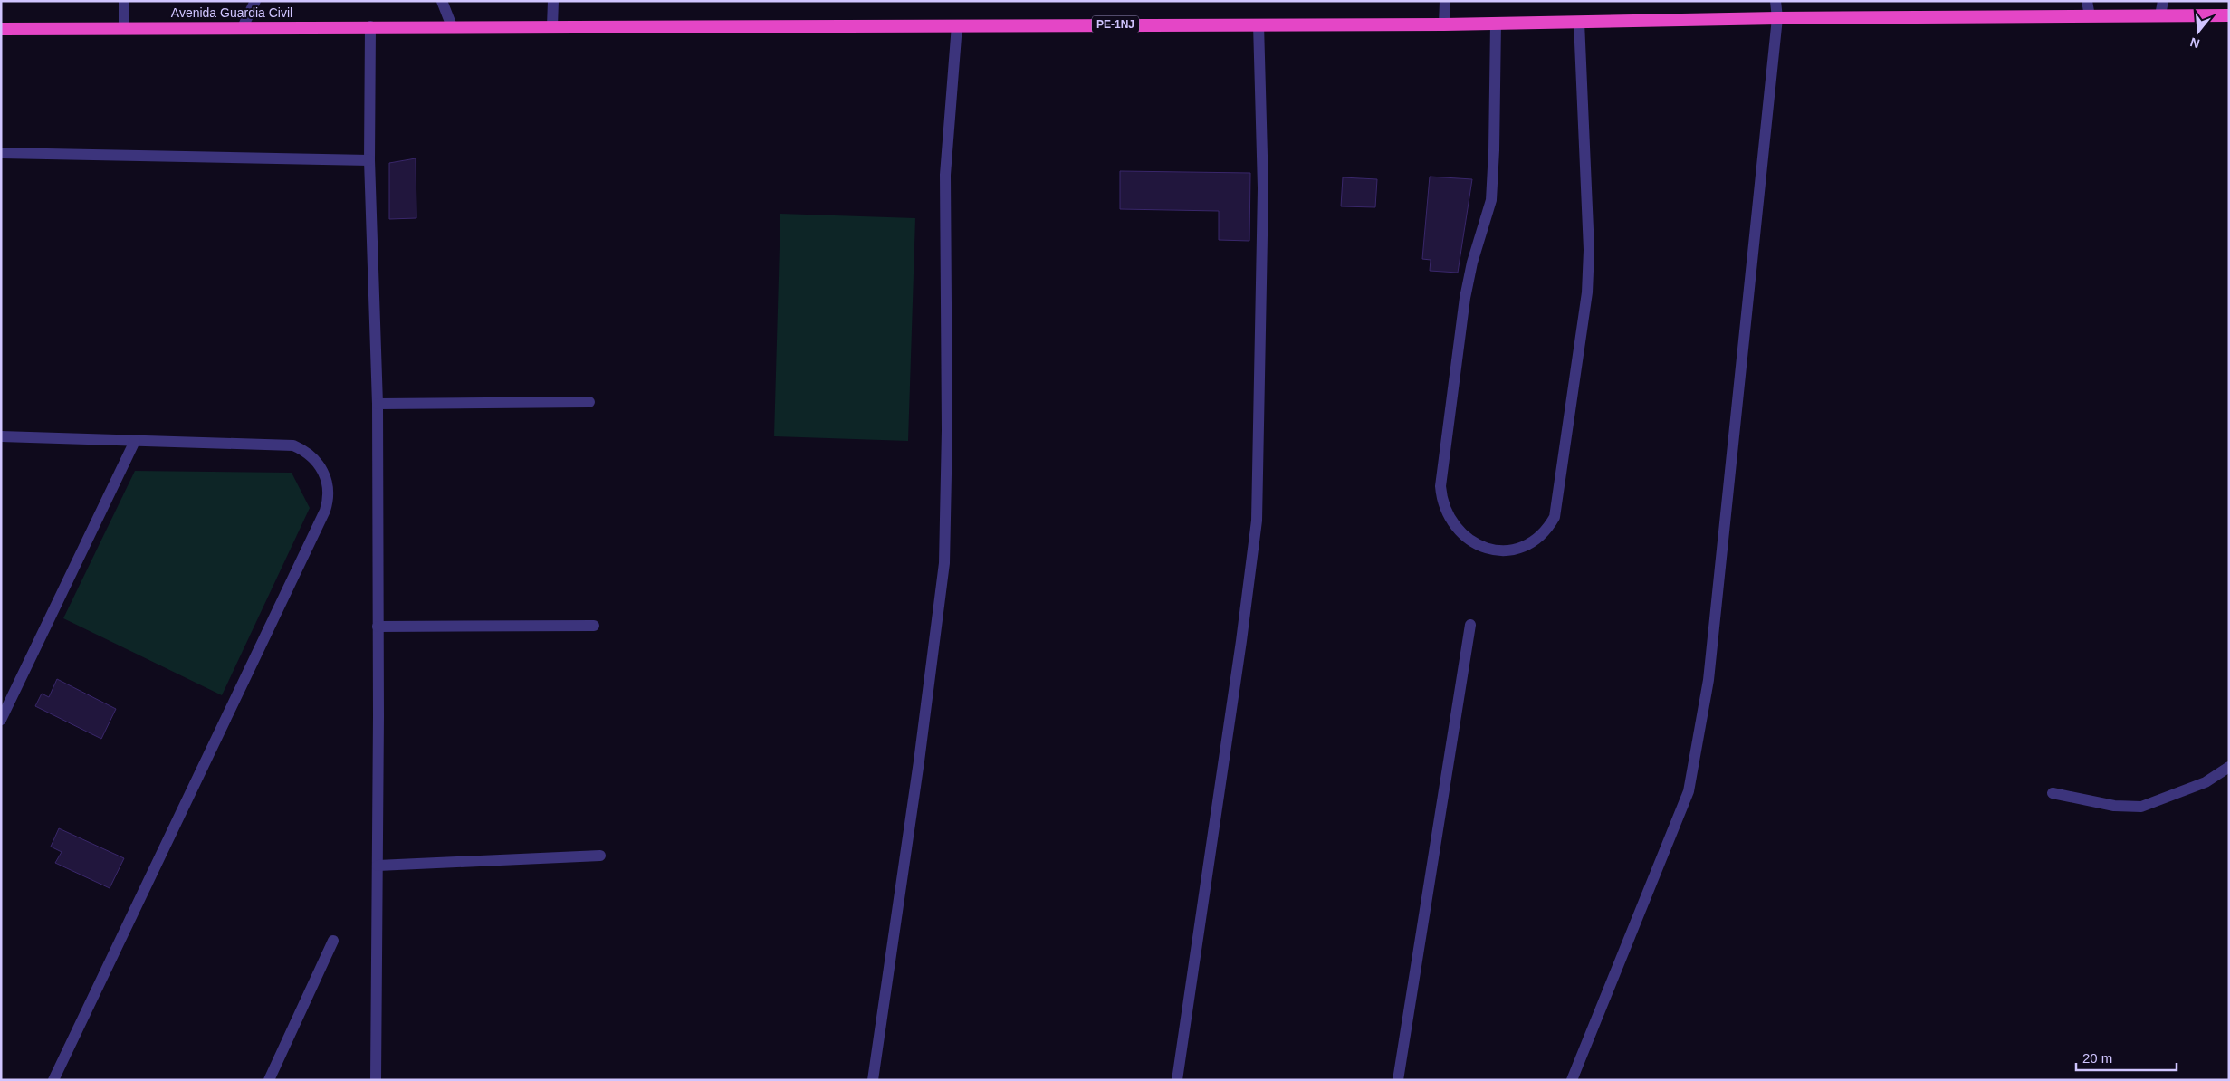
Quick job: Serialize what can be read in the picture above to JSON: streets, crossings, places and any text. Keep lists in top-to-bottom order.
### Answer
{
  "streets": {
    "highway": ["Avenida Guardia Civil", "PE-1NJ"]
  },
  "scale_bar": "20 m",
  "north": "bottom"
}
